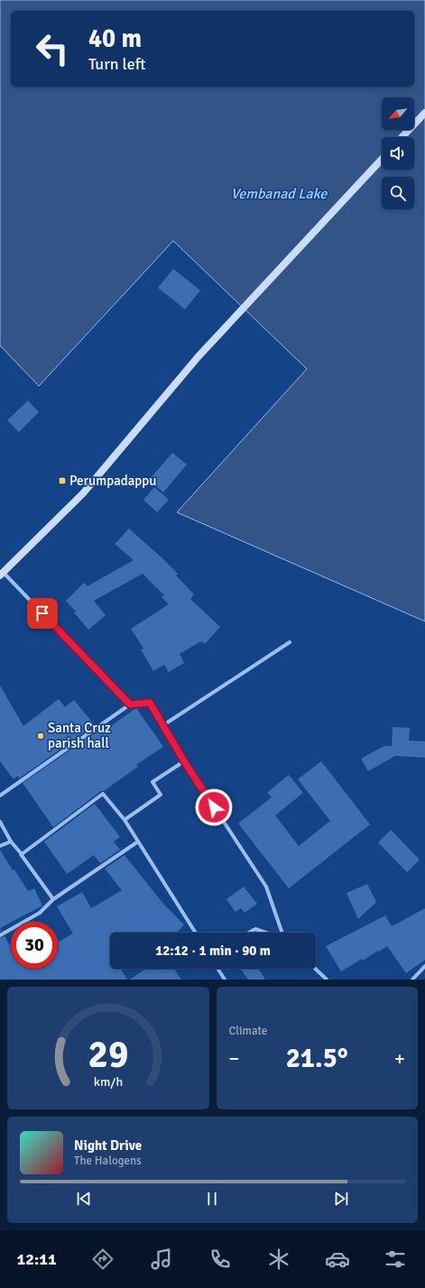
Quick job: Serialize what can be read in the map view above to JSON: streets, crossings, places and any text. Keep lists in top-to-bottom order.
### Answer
{
  "water": ["Vembanad Lake"],
  "places": {
    "transit": ["Perumpadappu"],
    "other": ["Santa Cruz parish hall"]
  },
  "north": "bottom left",
  "page": {
    "turn": ["40 m", "Turn left"],
    "limit": "30",
    "trip": "12:12 · 1 min · 90 m",
    "tile": "Climate",
    "heat": ["−", "21.5°", "+"],
    "song": ["Night Drive", "The Halogens"],
    "tabs": "12:11",
    "gauge": ["29", "km/h"]
  }
}
